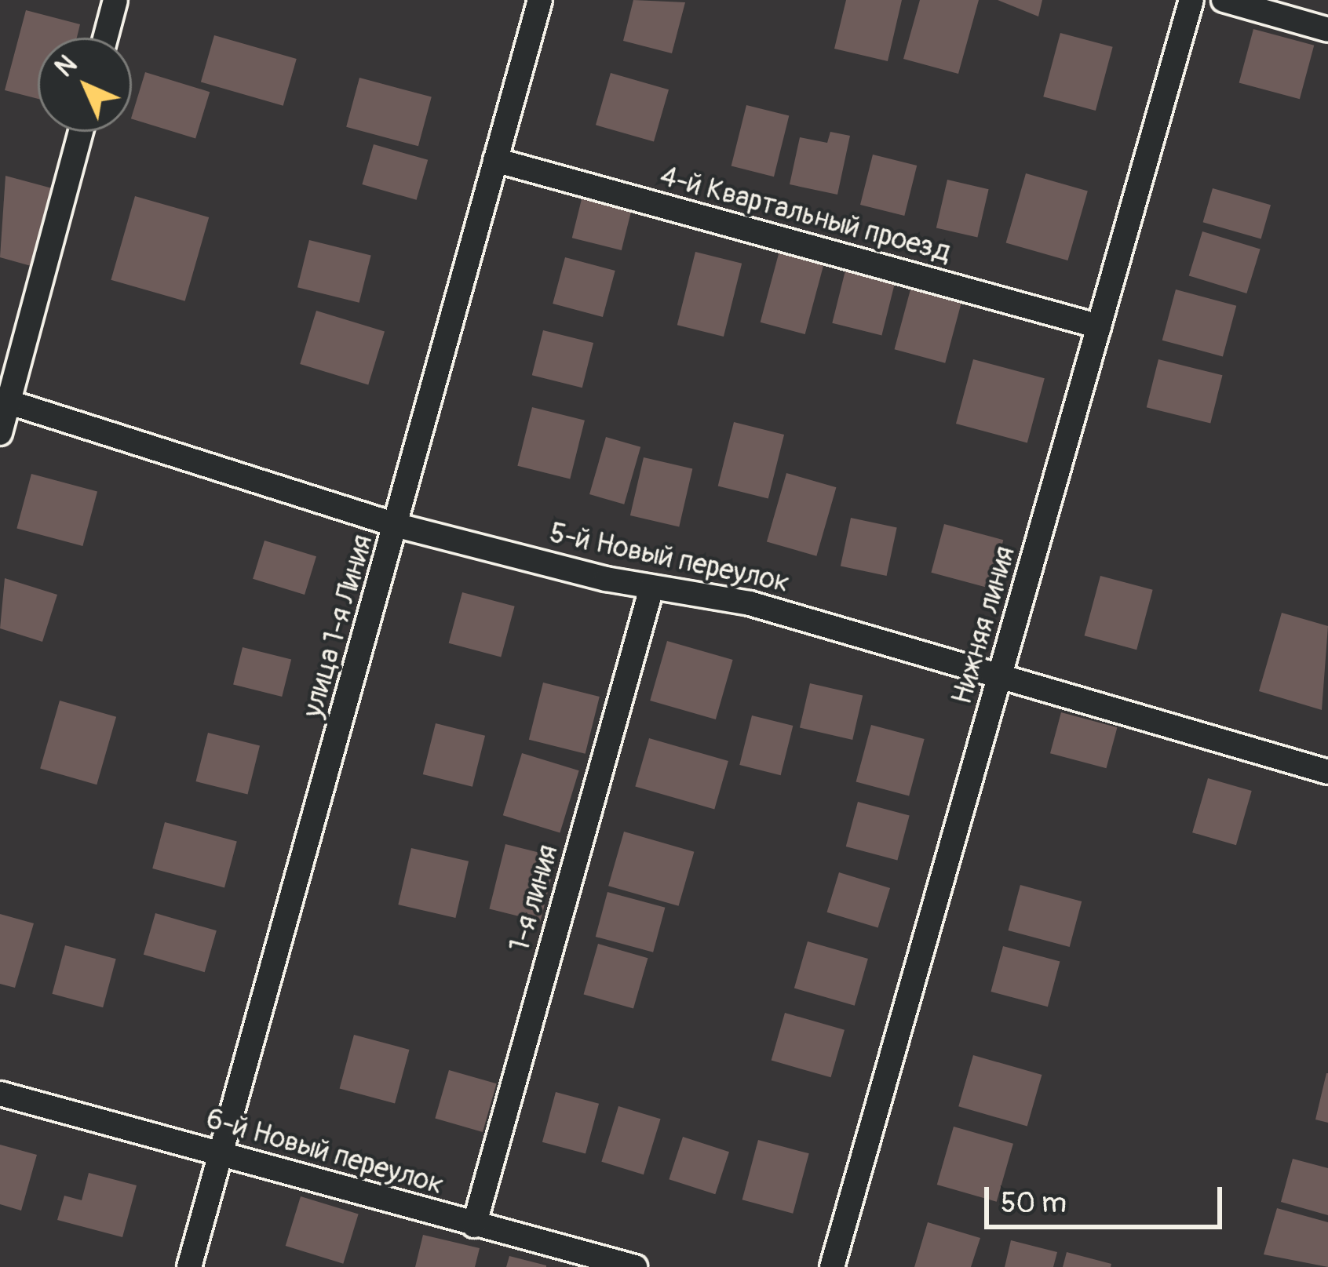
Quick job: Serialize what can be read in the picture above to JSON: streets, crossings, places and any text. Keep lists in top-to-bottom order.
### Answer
{
  "streets": {
    "street": [
      "4-й Квартальный проезд",
      "5-й Новый переулок",
      "Нижняя линия",
      "улица 1-я Линия",
      "1-я линия",
      "6-й Новый переулок"
    ]
  },
  "crossings": [
    ["4-й Квартальный проезд", "Нижняя линия"],
    ["4-й Квартальный проезд", "улица 1-я Линия"],
    ["5-й Новый переулок", "Нижняя линия"],
    ["5-й Новый переулок", "улица 1-я Линия"],
    ["5-й Новый переулок", "1-я линия"],
    ["улица 1-я Линия", "6-й Новый переулок"],
    ["1-я линия", "6-й Новый переулок"]
  ],
  "scale_bar": "50 m",
  "north": "top left"
}
